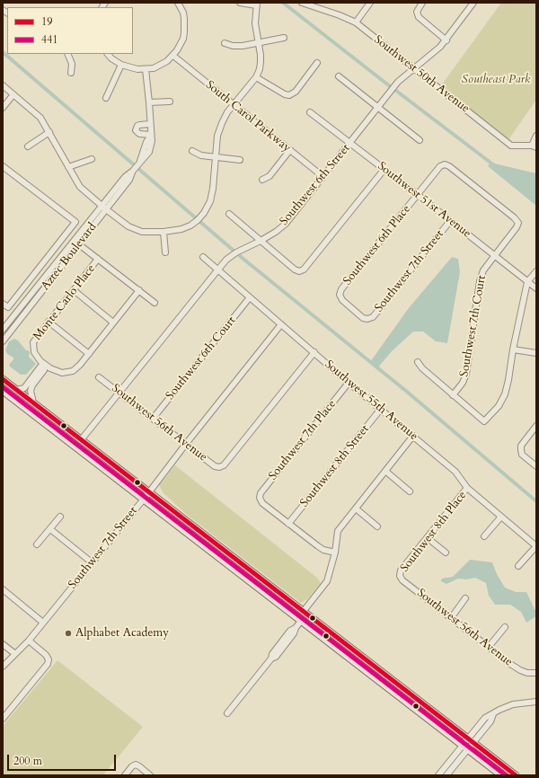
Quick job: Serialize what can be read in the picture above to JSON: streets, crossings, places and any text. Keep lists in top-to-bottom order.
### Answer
{
  "streets": {
    "street": [
      "Southwest 50th Avenue",
      "South Carol Parkway",
      "Southwest 6th Street",
      "Southwest 51st Avenue",
      "Southwest 6th Place",
      "Aztec Boulevard",
      "Southwest 7th Street",
      "Monte Carlo Place",
      "Southwest 7th Court",
      "Southwest 6th Court",
      "Southwest 55th Avenue",
      "Southwest 56th Avenue",
      "Southwest 7th Place",
      "Southwest 8th Street",
      "Southwest 8th Place"
    ]
  },
  "crossings": [
    ["Southwest 50th Avenue", "Southwest 6th Street"],
    ["South Carol Parkway", "Southwest 6th Street"],
    ["Southwest 6th Street", "Southwest 51st Avenue"],
    ["Southwest 6th Street", "Southwest 55th Avenue"],
    ["Southwest 6th Street", "Southwest 56th Avenue"],
    ["Southwest 51st Avenue", "Southwest 6th Place"],
    ["Southwest 51st Avenue", "Southwest 7th Street"],
    ["Southwest 51st Avenue", "Southwest 7th Court"],
    ["Southwest 6th Place", "Southwest 7th Street"],
    ["Southwest 6th Place", "Southwest 7th Court"],
    ["Southwest 7th Street", "Southwest 55th Avenue"],
    ["Southwest 7th Street", "Southwest 56th Avenue"],
    ["Southwest 6th Court", "Southwest 55th Avenue"],
    ["Southwest 6th Court", "Southwest 56th Avenue"],
    ["Southwest 55th Avenue", "Southwest 56th Avenue"],
    ["Southwest 55th Avenue", "Southwest 7th Place"],
    ["Southwest 55th Avenue", "Southwest 8th Street"],
    ["Southwest 55th Avenue", "Southwest 8th Place"],
    ["Southwest 56th Avenue", "Southwest 8th Place"],
    ["Southwest 7th Place", "Southwest 8th Street"]
  ],
  "parks": ["Southeast Park"],
  "places": ["Alphabet Academy"],
  "lines": ["transit line 19", "transit line 441"],
  "legend": ["19", "441"],
  "scale_bar": "200 m"
}
